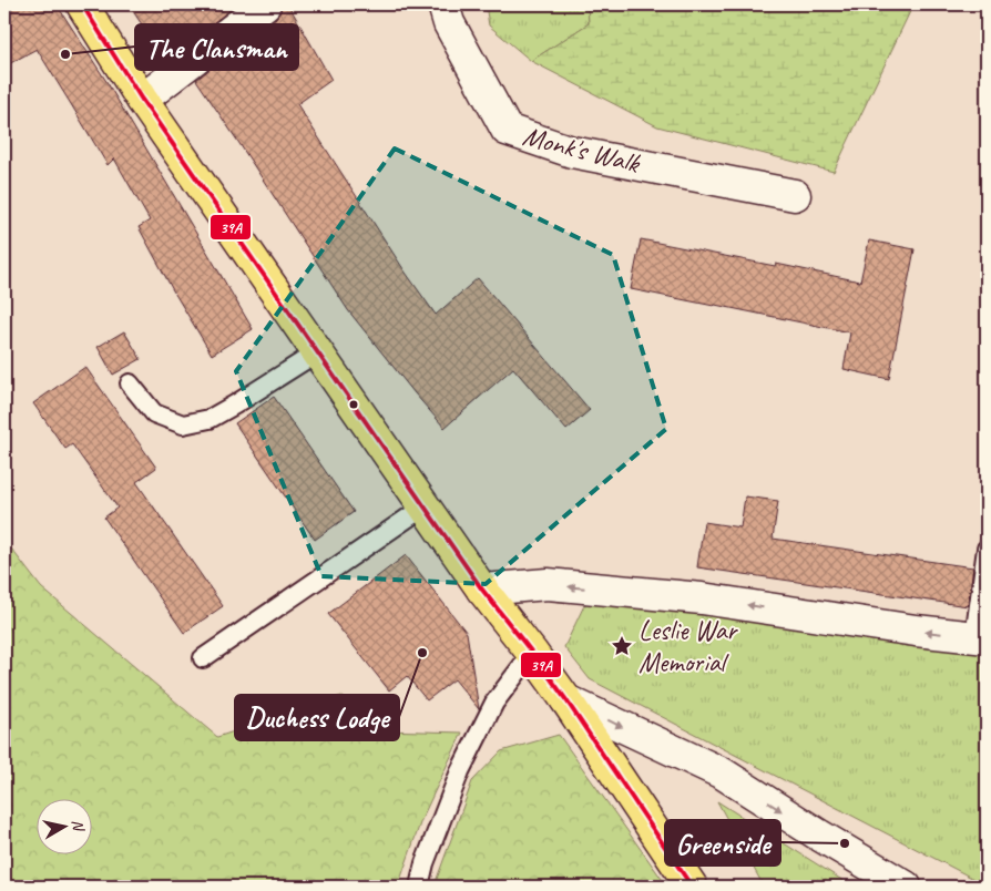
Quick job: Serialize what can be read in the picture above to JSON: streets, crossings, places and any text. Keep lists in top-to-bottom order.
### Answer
{
  "streets": {
    "street": ["Monk's Walk"]
  },
  "places": {
    "other": ["The Clansman", "Duchess Lodge", "Greenside"],
    "place": ["Leslie War Memorial"]
  },
  "lines": ["transit line 39A"],
  "north": "right"
}
